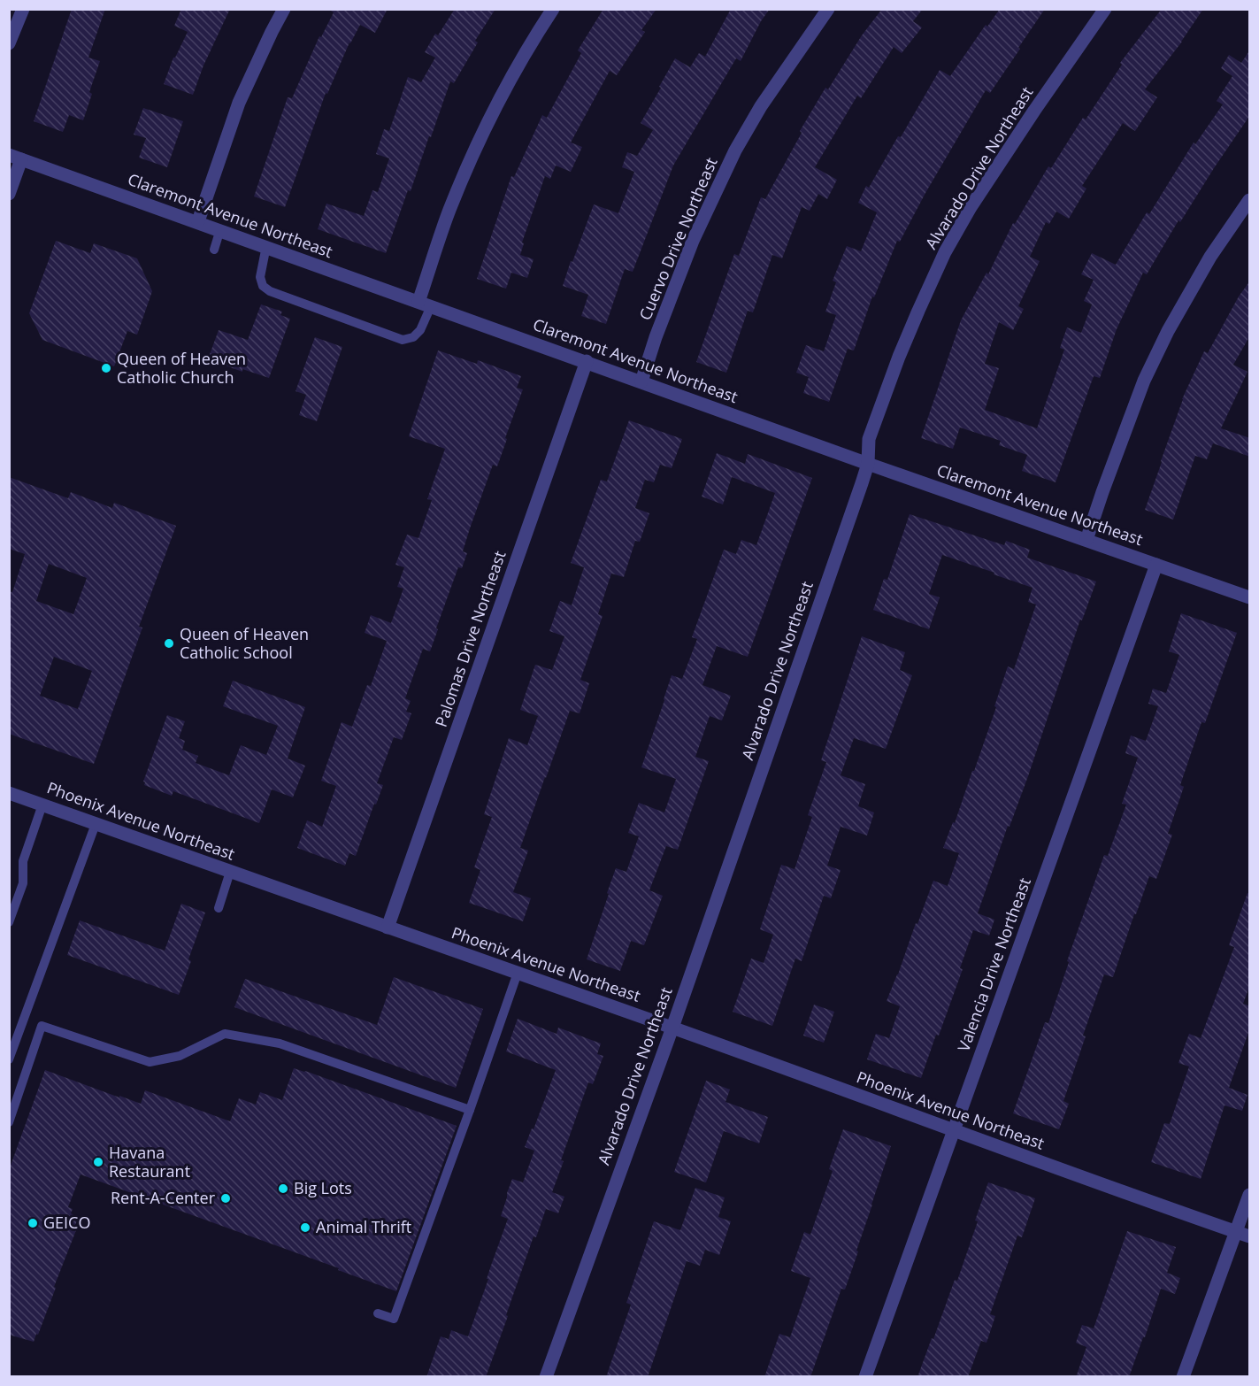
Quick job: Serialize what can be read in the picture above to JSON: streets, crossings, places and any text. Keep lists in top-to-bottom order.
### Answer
{
  "streets": {
    "street": [
      "Alvarado Drive Northeast",
      "Claremont Avenue Northeast",
      "Cuervo Drive Northeast",
      "Palomas Drive Northeast",
      "Phoenix Avenue Northeast",
      "Valencia Drive Northeast"
    ]
  },
  "crossings": [
    ["Alvarado Drive Northeast", "Claremont Avenue Northeast"],
    ["Alvarado Drive Northeast", "Phoenix Avenue Northeast"],
    ["Claremont Avenue Northeast", "Cuervo Drive Northeast"],
    ["Claremont Avenue Northeast", "Palomas Drive Northeast"],
    ["Claremont Avenue Northeast", "Valencia Drive Northeast"],
    ["Palomas Drive Northeast", "Phoenix Avenue Northeast"],
    ["Phoenix Avenue Northeast", "Valencia Drive Northeast"]
  ],
  "places": [
    "Queen of Heaven Catholic Church",
    "Queen of Heaven Catholic School",
    "Havana Restaurant",
    "Big Lots",
    "Rent-A-Center",
    "GEICO",
    "Animal Thrift"
  ]
}
